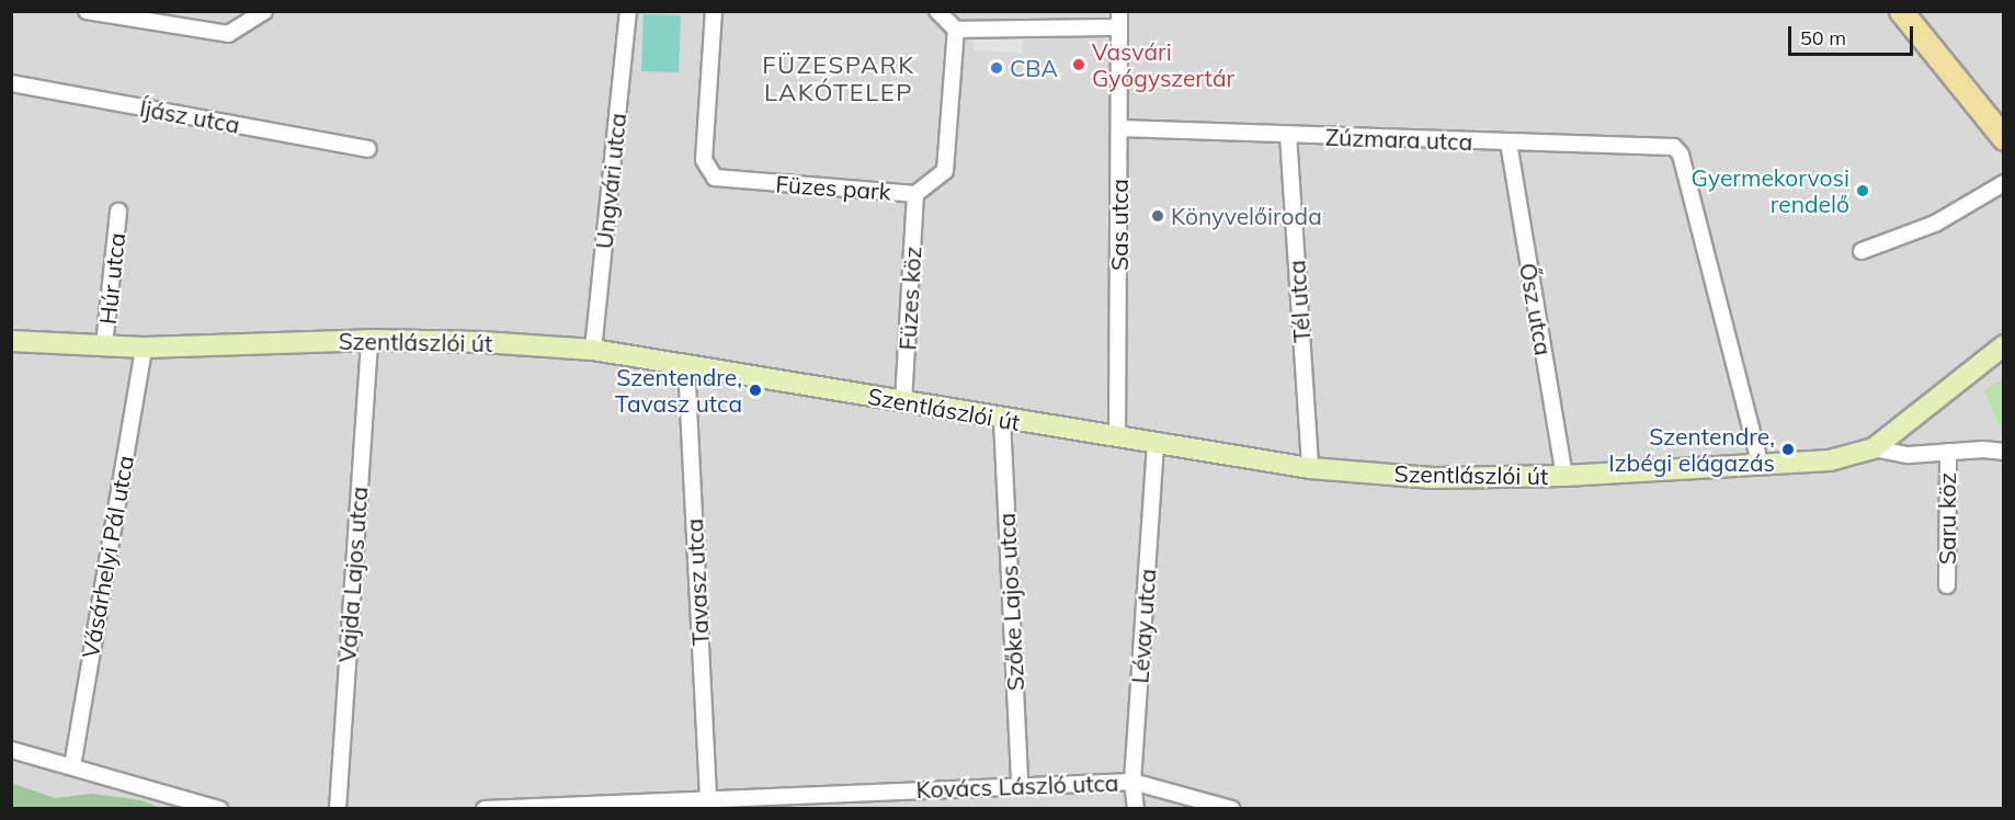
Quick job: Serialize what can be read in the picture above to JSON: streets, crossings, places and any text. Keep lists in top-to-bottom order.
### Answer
{
  "streets": {
    "main road": ["Szentlászlói út"],
    "street": [
      "Íjász utca",
      "Zúzmara utca",
      "Ungvári utca",
      "Füzes park",
      "Sas utca",
      "Húr utca",
      "Füzes köz",
      "Tél utca",
      "Ősz utca",
      "Saru köz",
      "Vásárhelyi Pál utca",
      "Vajda Lajos utca",
      "Tavasz utca",
      "Szőke Lajos utca",
      "Lévay utca",
      "Kovács László utca"
    ]
  },
  "crossings": [
    ["Zúzmara utca", "Sas utca"],
    ["Zúzmara utca", "Tél utca"],
    ["Zúzmara utca", "Ősz utca"],
    ["Zúzmara utca", "Szentlászlói út"],
    ["Ungvári utca", "Szentlászlói út"],
    ["Füzes park", "Füzes köz"],
    ["Sas utca", "Szentlászlói út"],
    ["Húr utca", "Szentlászlói út"],
    ["Füzes köz", "Szentlászlói út"],
    ["Tél utca", "Szentlászlói út"],
    ["Ősz utca", "Szentlászlói út"],
    ["Szentlászlói út", "Saru köz"],
    ["Szentlászlói út", "Vásárhelyi Pál utca"],
    ["Szentlászlói út", "Vajda Lajos utca"],
    ["Szentlászlói út", "Tavasz utca"],
    ["Szentlászlói út", "Szőke Lajos utca"],
    ["Szentlászlói út", "Lévay utca"],
    ["Tavasz utca", "Kovács László utca"],
    ["Szőke Lajos utca", "Kovács László utca"],
    ["Lévay utca", "Kovács László utca"]
  ],
  "districts": ["FÜZESPARK LAKÓTELEP"],
  "places": [
    "Vasvári Gyógyszertár",
    "CBA",
    "Gyermekorvosi rendelő",
    "Könyvelőiroda",
    "Szentendre, Tavasz utca",
    "Szentendre, Izbégi elágazás"
  ],
  "scale_bar": "50 m"
}
